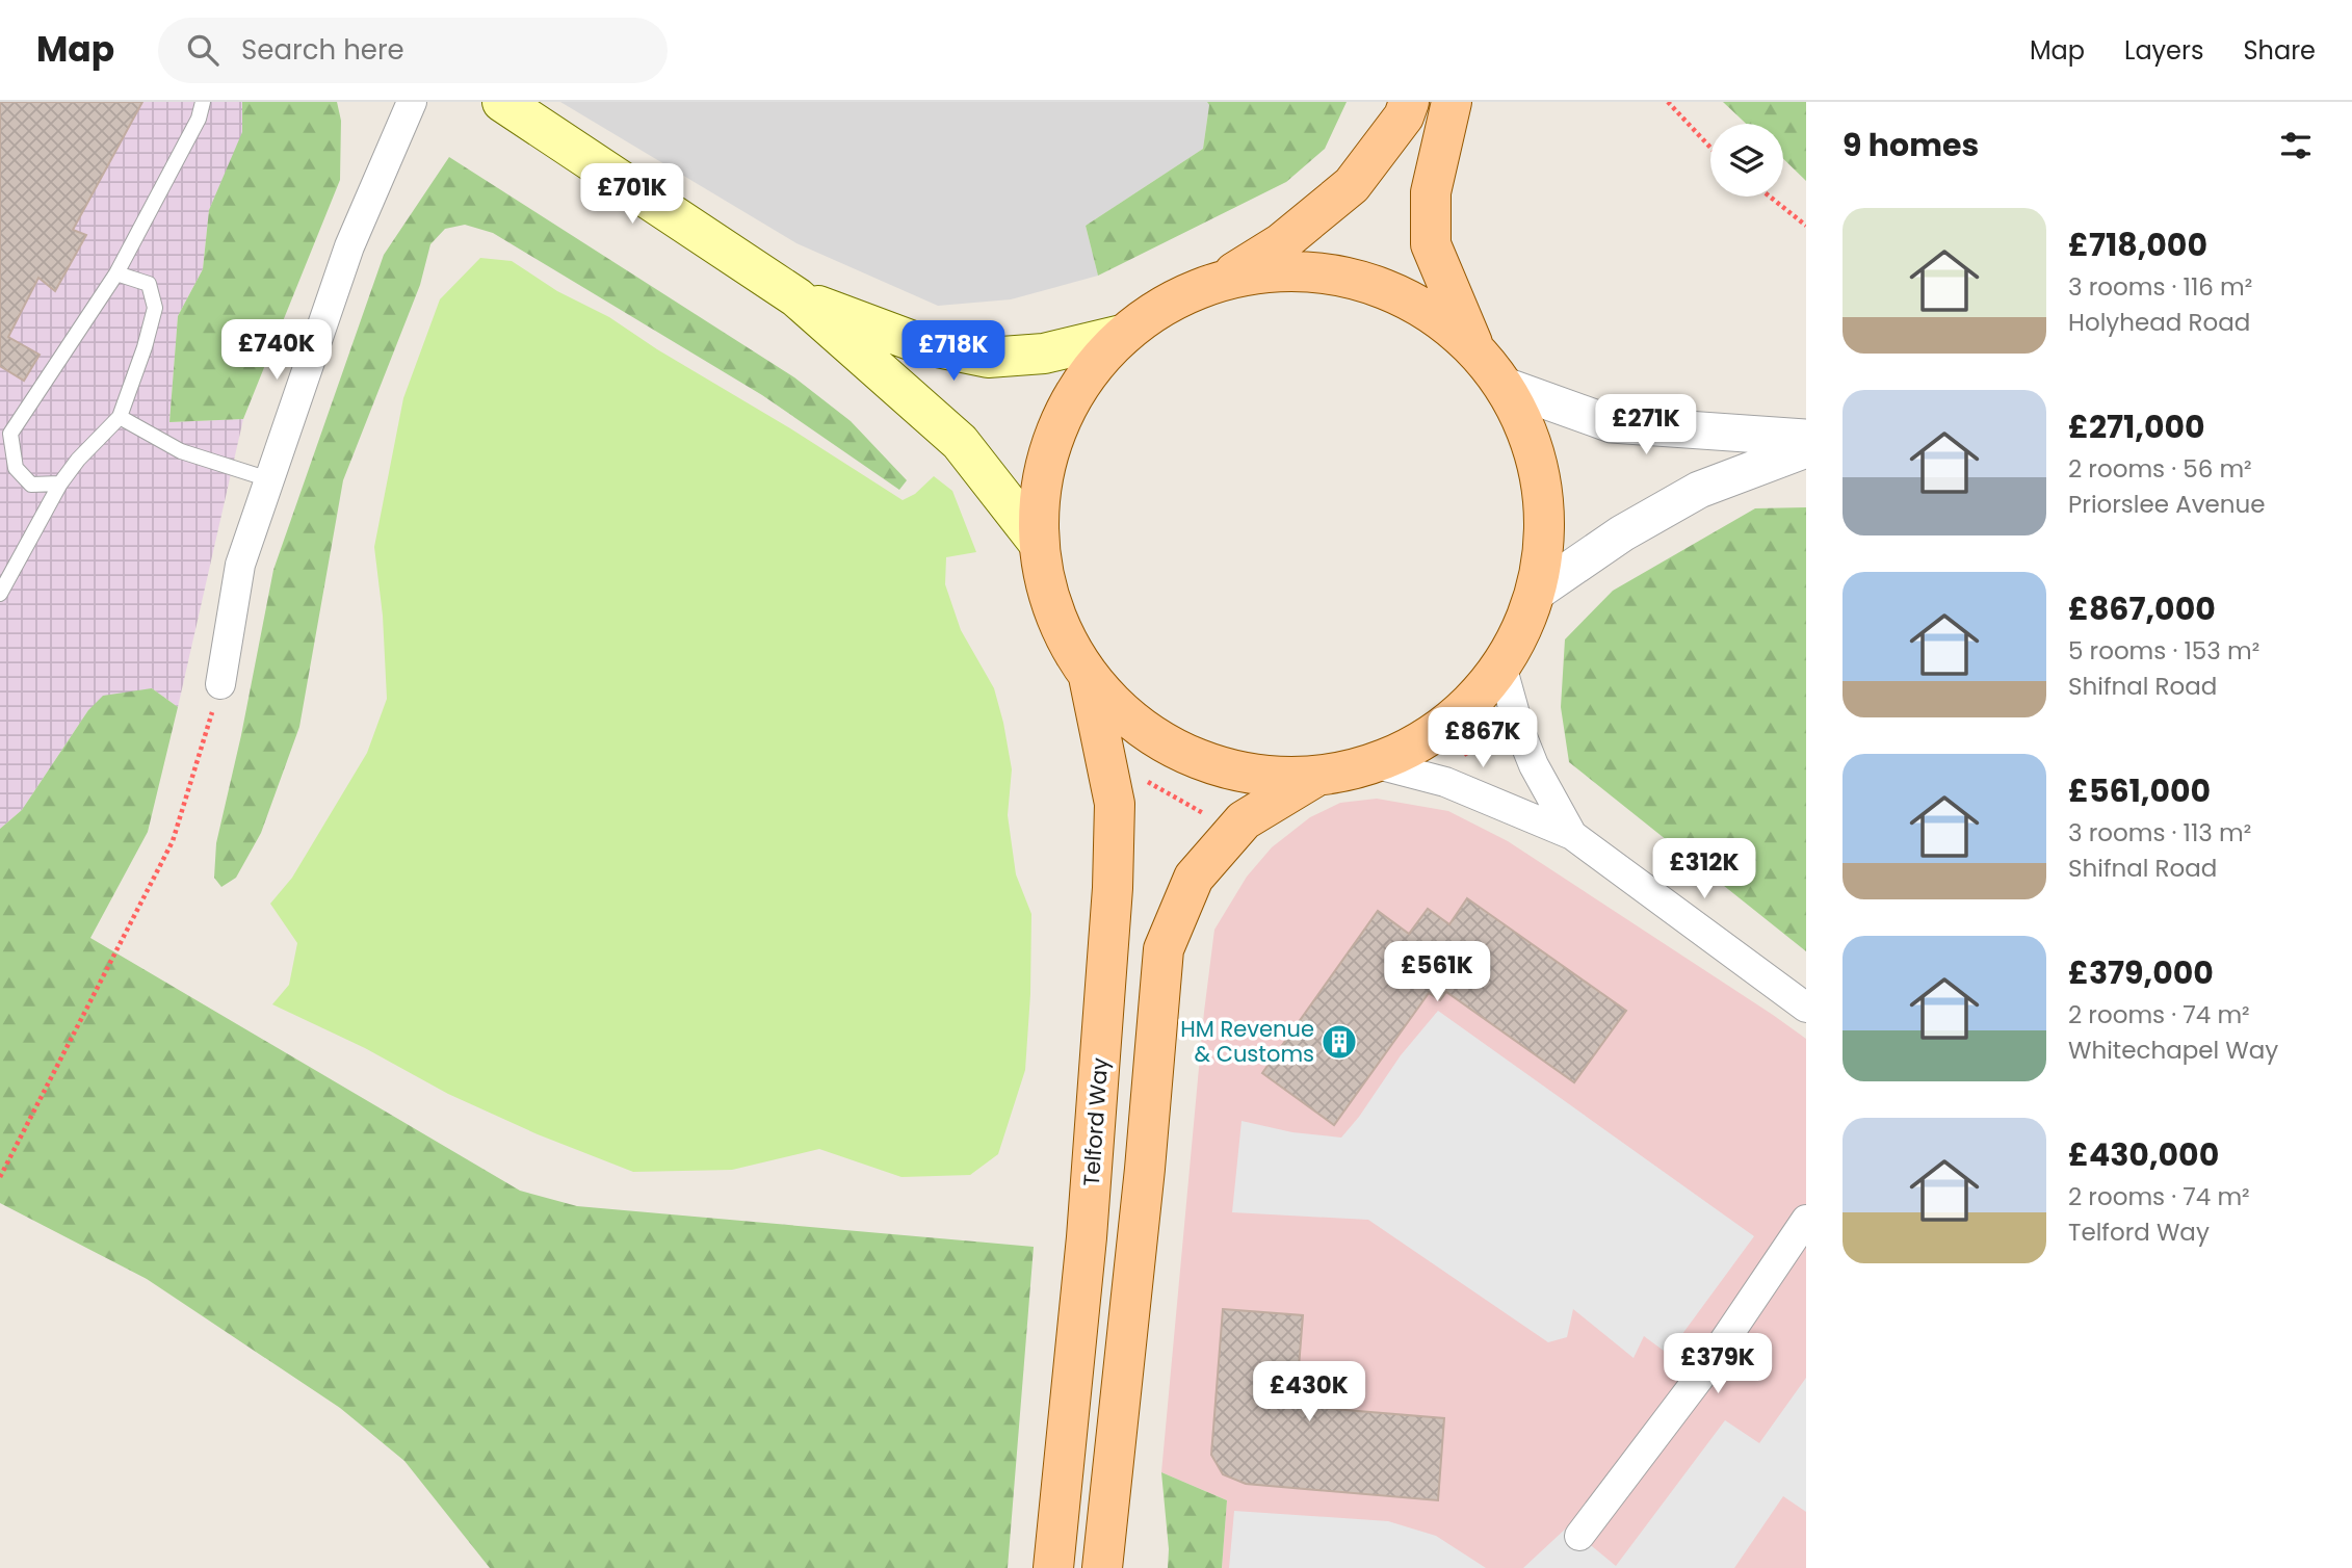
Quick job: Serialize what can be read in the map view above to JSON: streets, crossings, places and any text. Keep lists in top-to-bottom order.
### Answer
{
  "streets": {
    "main road": ["Telford Way"]
  },
  "places": {
    "building": ["HM Revenue & Customs"]
  },
  "page": {
    "header": "Map",
    "search": "Search here",
    "nav": ["Map", "Layers", "Share"],
    "heading": "9 homes",
    "price": [
      "£701K",
      "£740K",
      "£718K",
      "£271K",
      "£867K",
      "£312K",
      "£561K",
      "£379K",
      "£430K"
    ],
    "list": [
      {
        "name": "£718,000",
        "note": "3 rooms · 116 m² · Holyhead Road"
      },
      {
        "name": "£271,000",
        "note": "2 rooms · 56 m² · Priorslee Avenue"
      },
      {
        "name": "£867,000",
        "note": "5 rooms · 153 m² · Shifnal Road"
      },
      {
        "name": "£561,000",
        "note": "3 rooms · 113 m² · Shifnal Road"
      },
      {
        "name": "£379,000",
        "note": "2 rooms · 74 m² · Whitechapel Way"
      },
      {
        "name": "£430,000",
        "note": "2 rooms · 74 m² · Telford Way"
      }
    ]
  }
}
